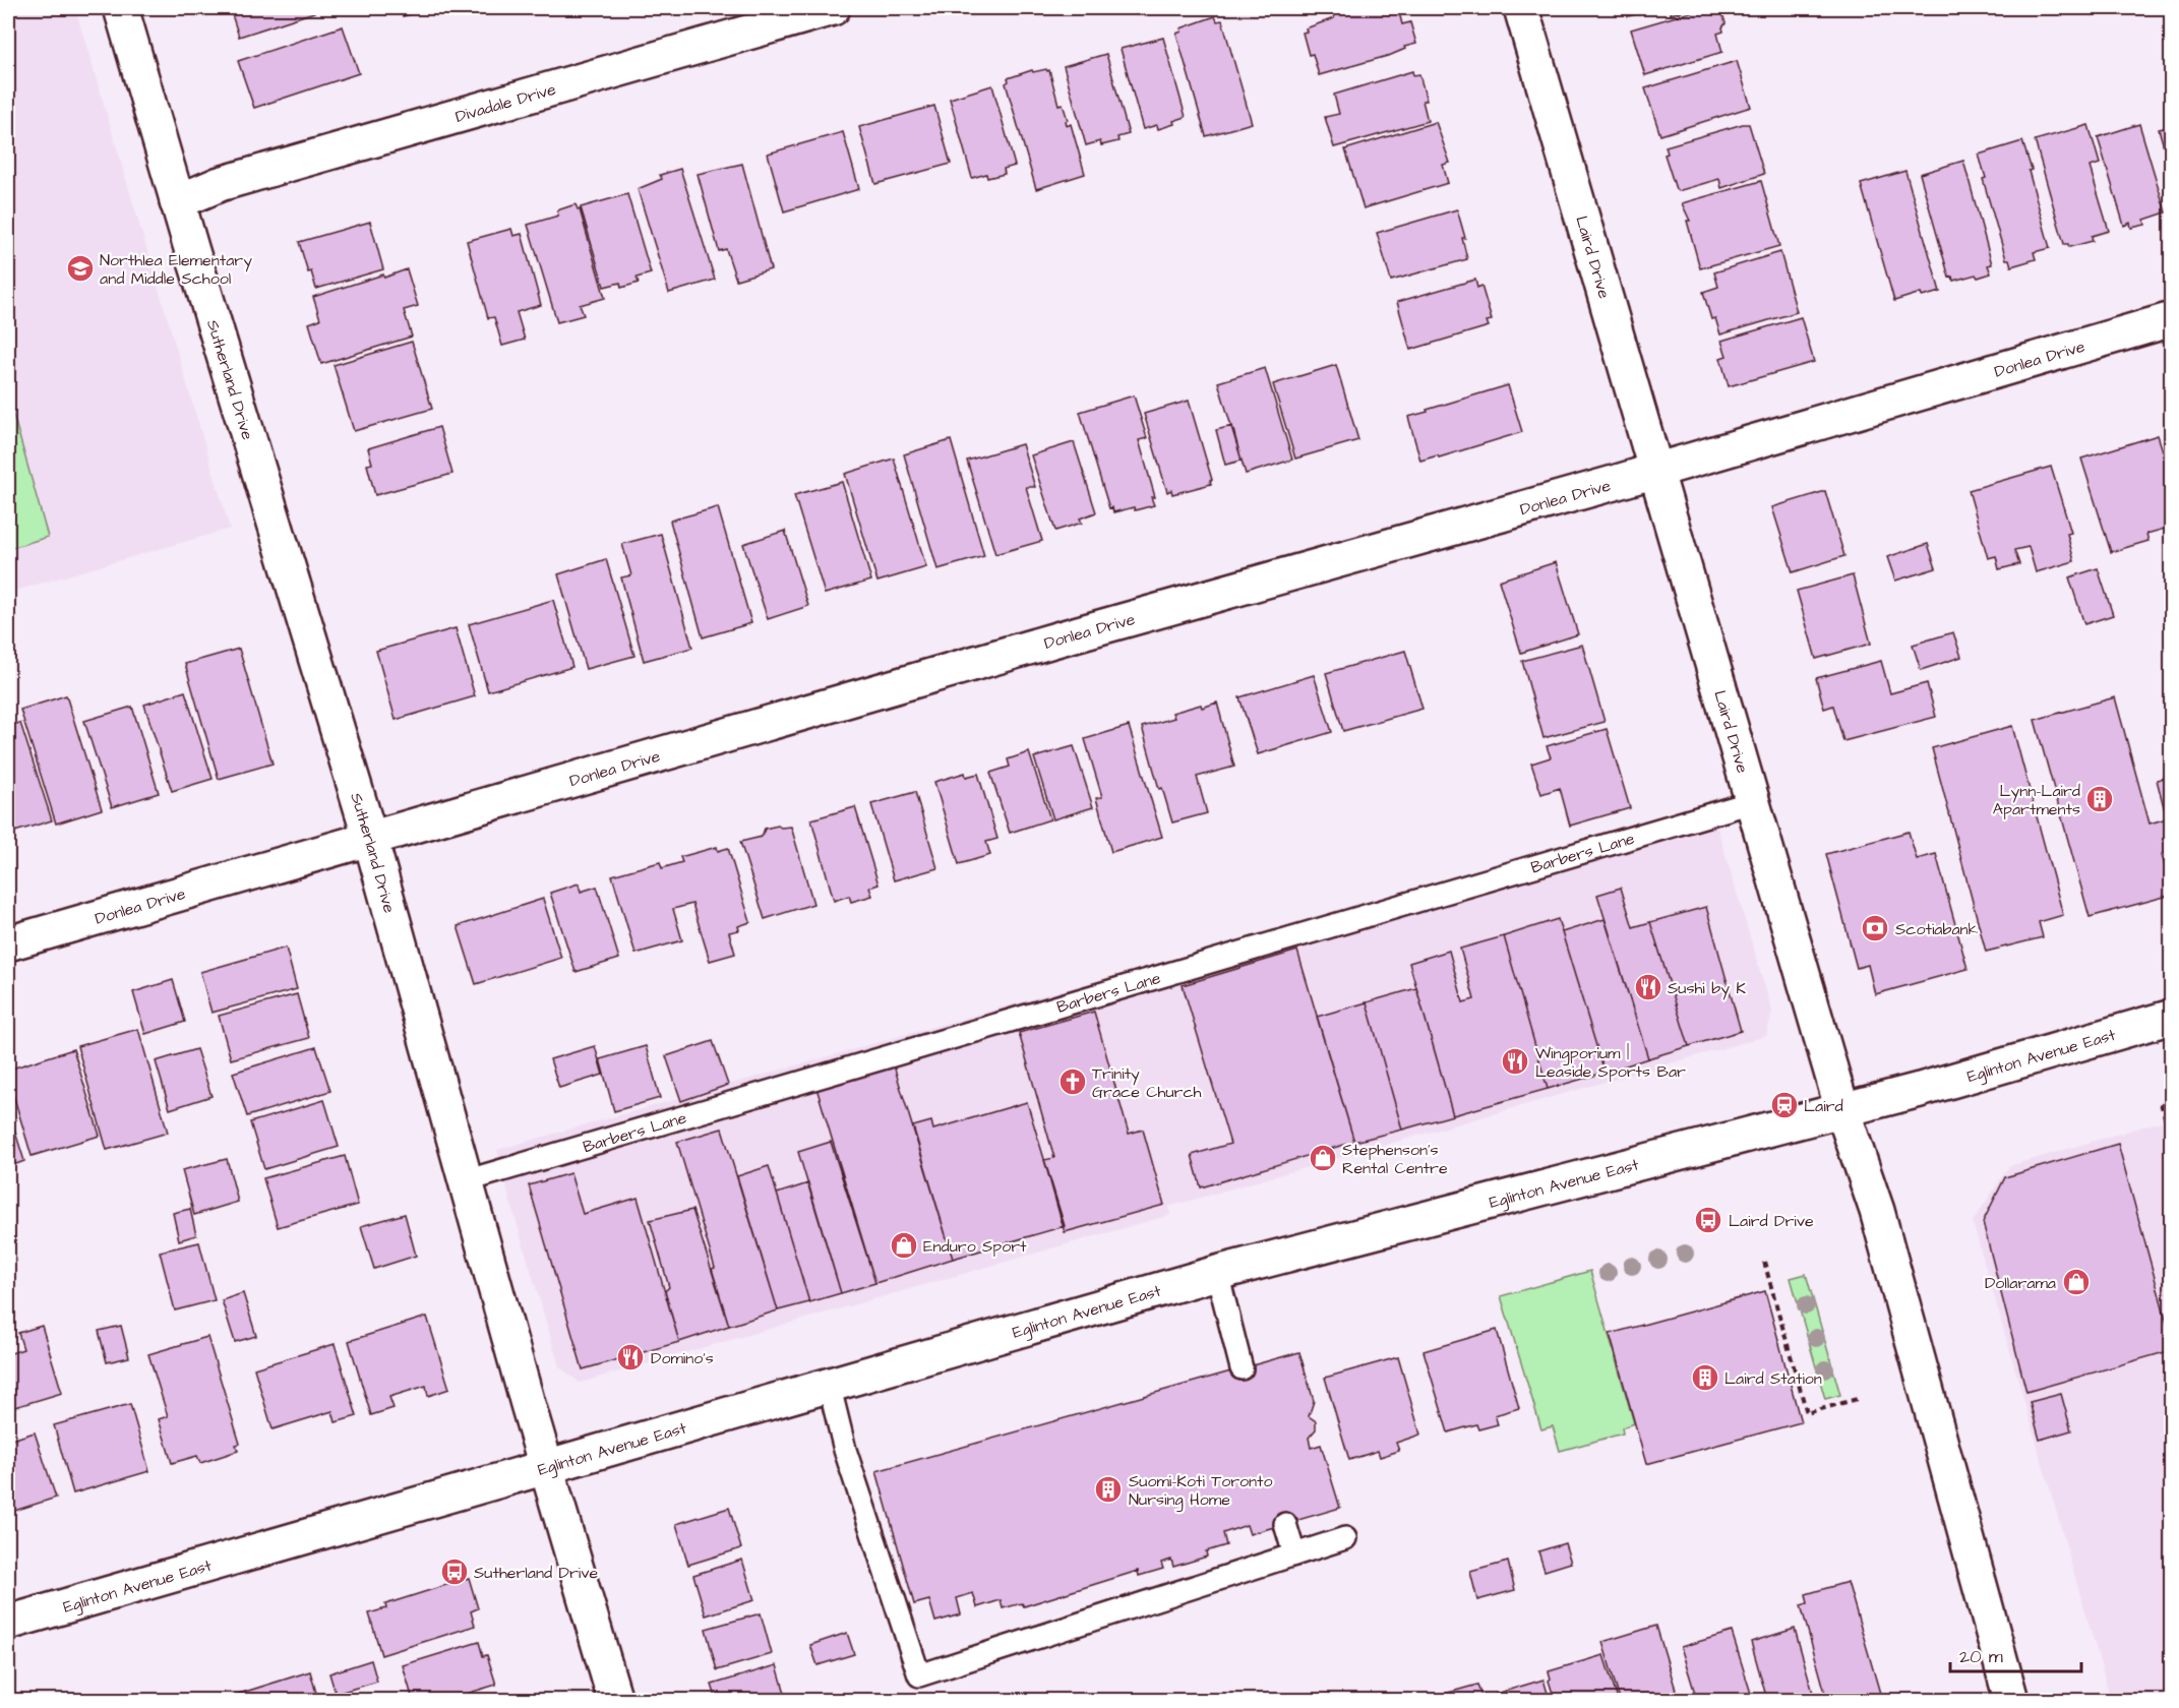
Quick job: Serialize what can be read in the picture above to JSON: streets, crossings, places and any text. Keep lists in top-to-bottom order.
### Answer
{
  "streets": {
    "street": [
      "Divadale Drive",
      "Laird Drive",
      "Donlea Drive",
      "Sutherland Drive",
      "Eglinton Avenue East"
    ],
    "lane": ["Barbers Lane"]
  },
  "crossings": [
    ["Divadale Drive", "Sutherland Drive"],
    ["Laird Drive", "Donlea Drive"],
    ["Laird Drive", "Barbers Lane"],
    ["Laird Drive", "Eglinton Avenue East"],
    ["Donlea Drive", "Sutherland Drive"],
    ["Sutherland Drive", "Barbers Lane"],
    ["Sutherland Drive", "Eglinton Avenue East"]
  ],
  "places": {
    "school or university": ["Northlea Elementary and Middle School"],
    "building": ["Lynn-Laird Apartments", "Laird Station", "Suomi-Koti Toronto Nursing Home"],
    "bank": ["Scotiabank"],
    "restaurant": ["Sushi by K", "Wingporium | Leaside Sports Bar", "Domino's"],
    "church": ["Trinity Grace Church"],
    "station": ["Laird"],
    "shop": ["Stephenson's Rental Centre", "Enduro Sport", "Dollarama"],
    "bus stop": ["Laird Drive", "Sutherland Drive"]
  },
  "scale_bar": "20 m"
}
